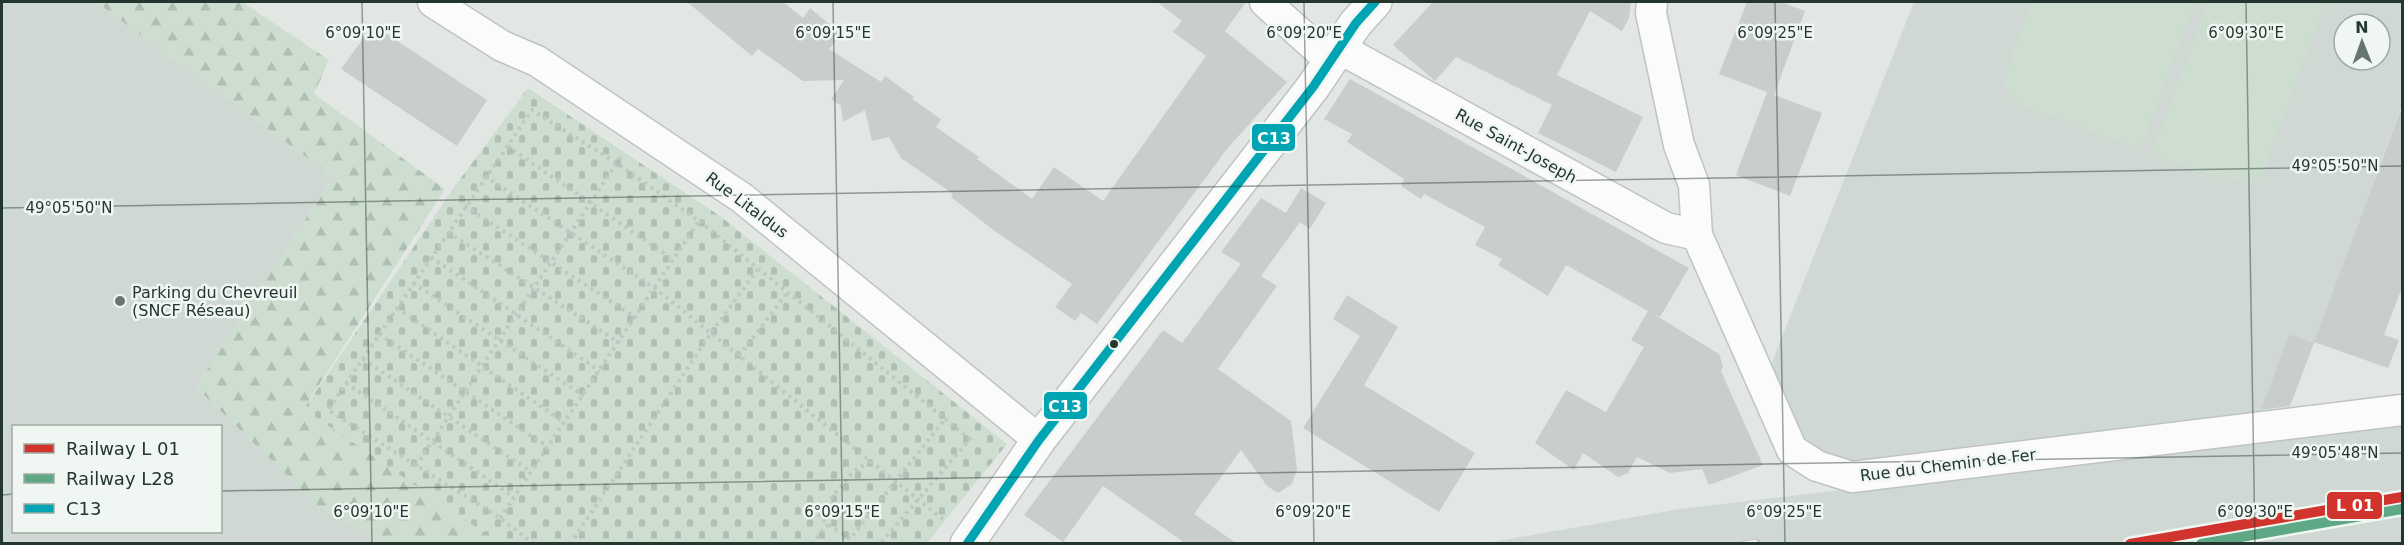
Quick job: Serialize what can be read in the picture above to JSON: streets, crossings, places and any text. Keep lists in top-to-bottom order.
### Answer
{
  "streets": {
    "street": ["Rue Saint-Joseph", "Rue Litaldus", "Rue du Chemin de Fer"]
  },
  "crossings": [
    ["Rue Saint-Joseph", "Rue du Chemin de Fer"]
  ],
  "places": ["Parking du Chevreuil (SNCF Réseau)"],
  "lines": ["transit line C13", "rail line L28"],
  "legend": ["Railway L 01", "Railway L28", "C13"],
  "north": "top",
  "coordinates": [
    "6°09'10\"E",
    "6°09'15\"E",
    "6°09'20\"E",
    "6°09'25\"E",
    "6°09'30\"E",
    "49°05'50\"N",
    "49°05'48\"N"
  ]
}
